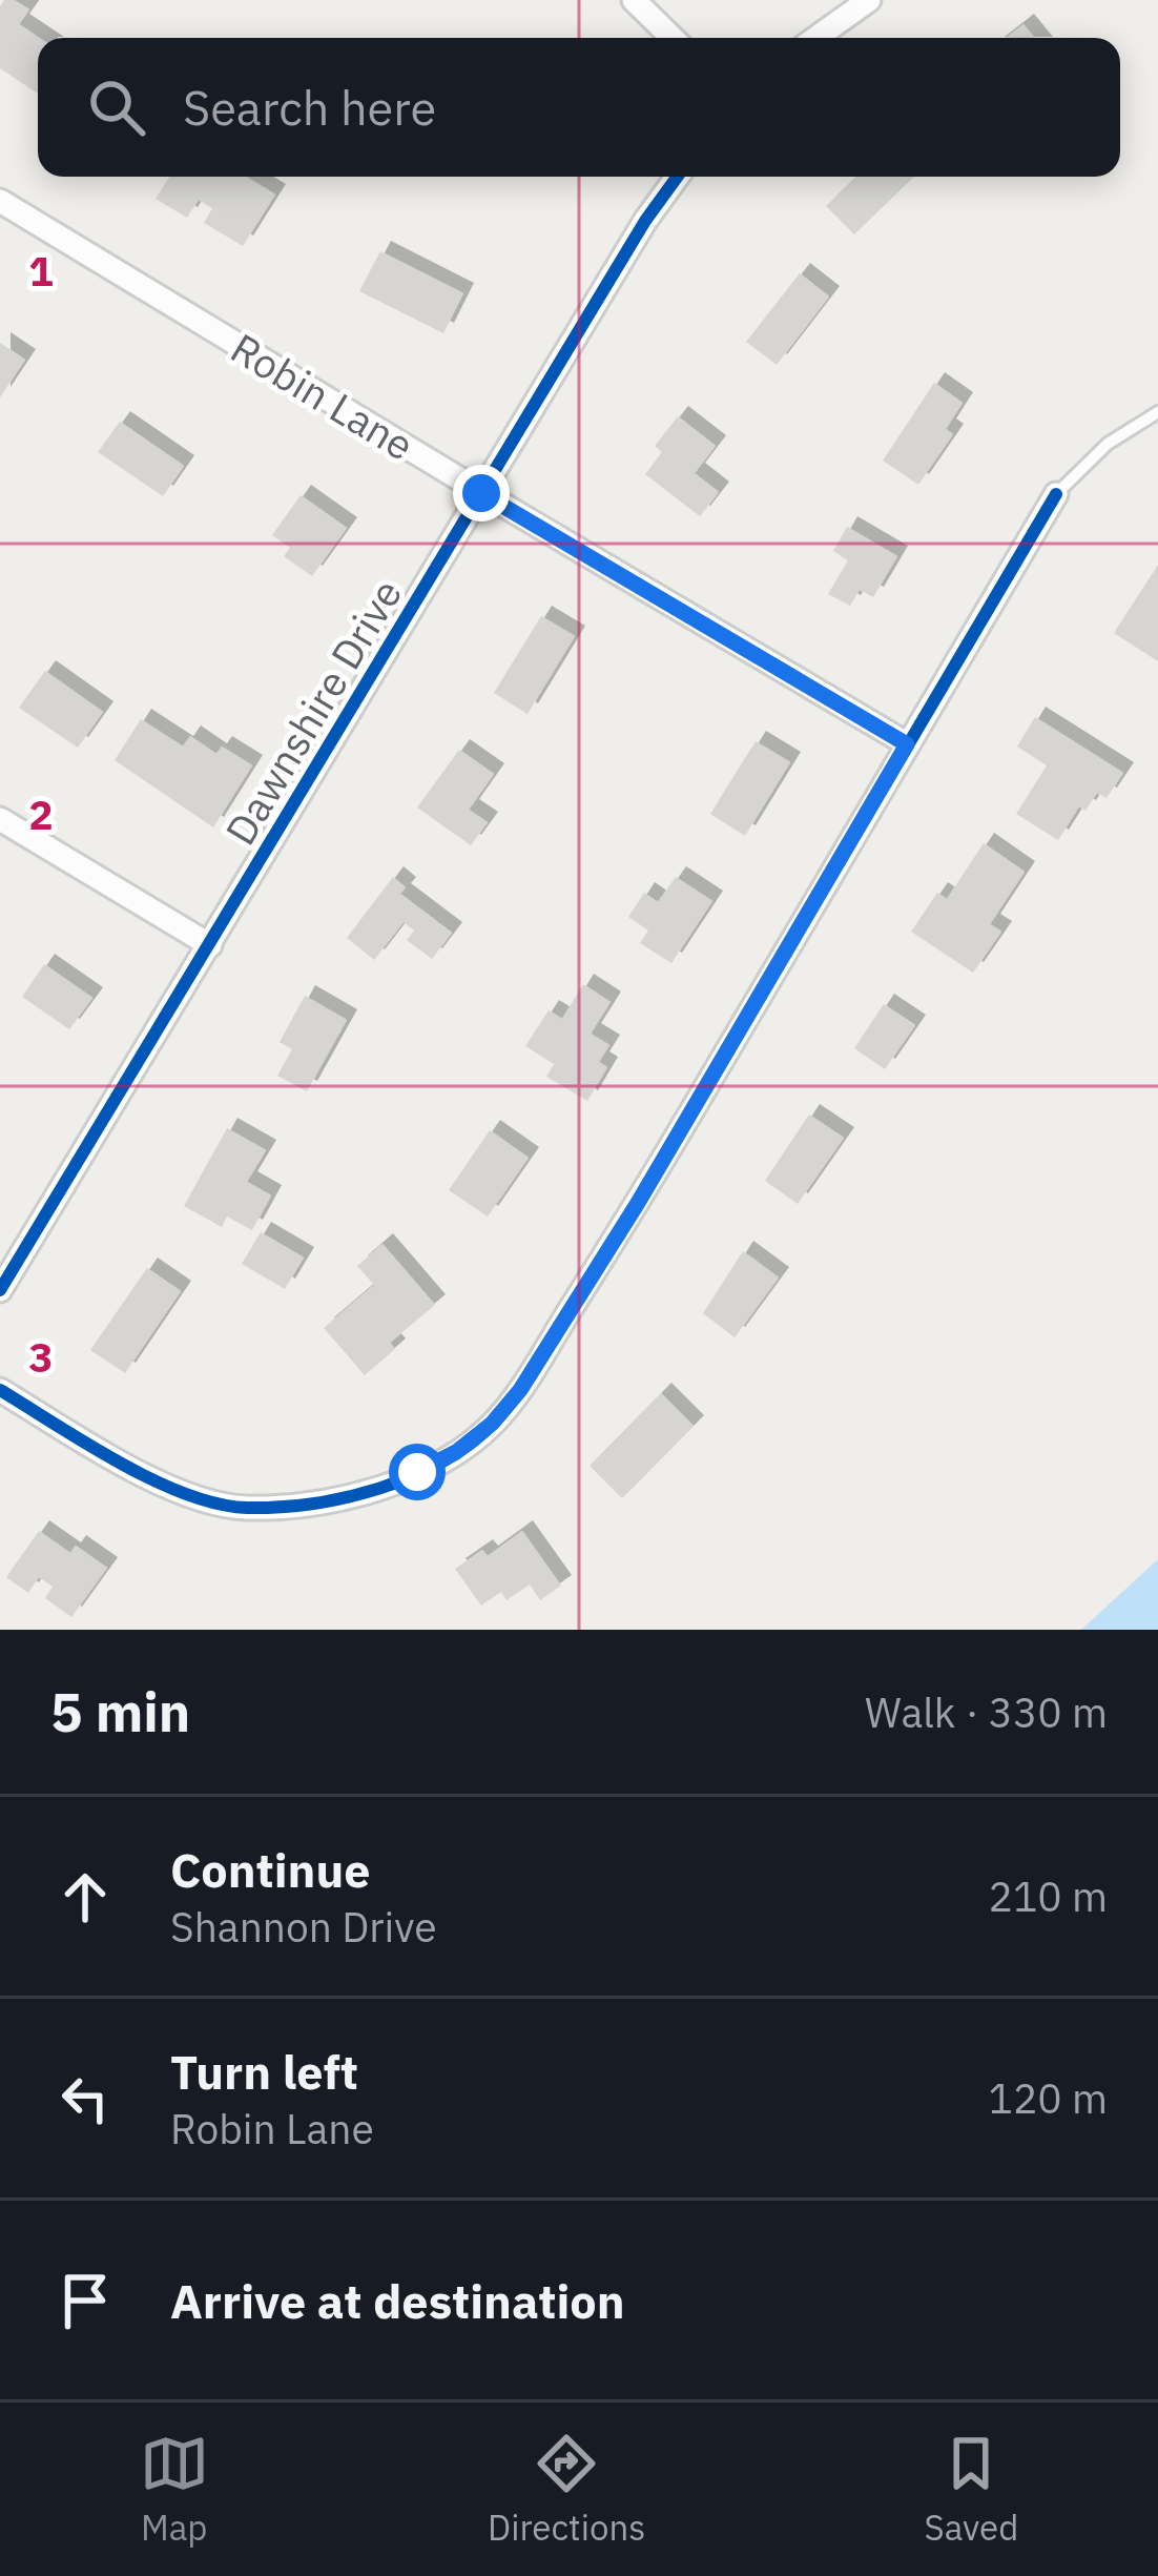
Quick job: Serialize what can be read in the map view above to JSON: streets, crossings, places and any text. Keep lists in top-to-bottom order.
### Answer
{
  "streets": {
    "street": ["Robin Lane", "Dawnshire Drive"]
  },
  "crossings": [
    ["Robin Lane", "Dawnshire Drive"]
  ],
  "page": {
    "search": "Search here",
    "heading": ["5 min", "Walk · 330 m"],
    "list": [
      ["Continue", "Shannon Drive", "210 m"],
      ["Turn left", "Robin Lane", "120 m"],
      "Arrive at destination"
    ],
    "nav": ["Map", "Directions", "Saved"]
  },
  "grid": {
    "rows": ["1", "2", "3"]
  }
}
